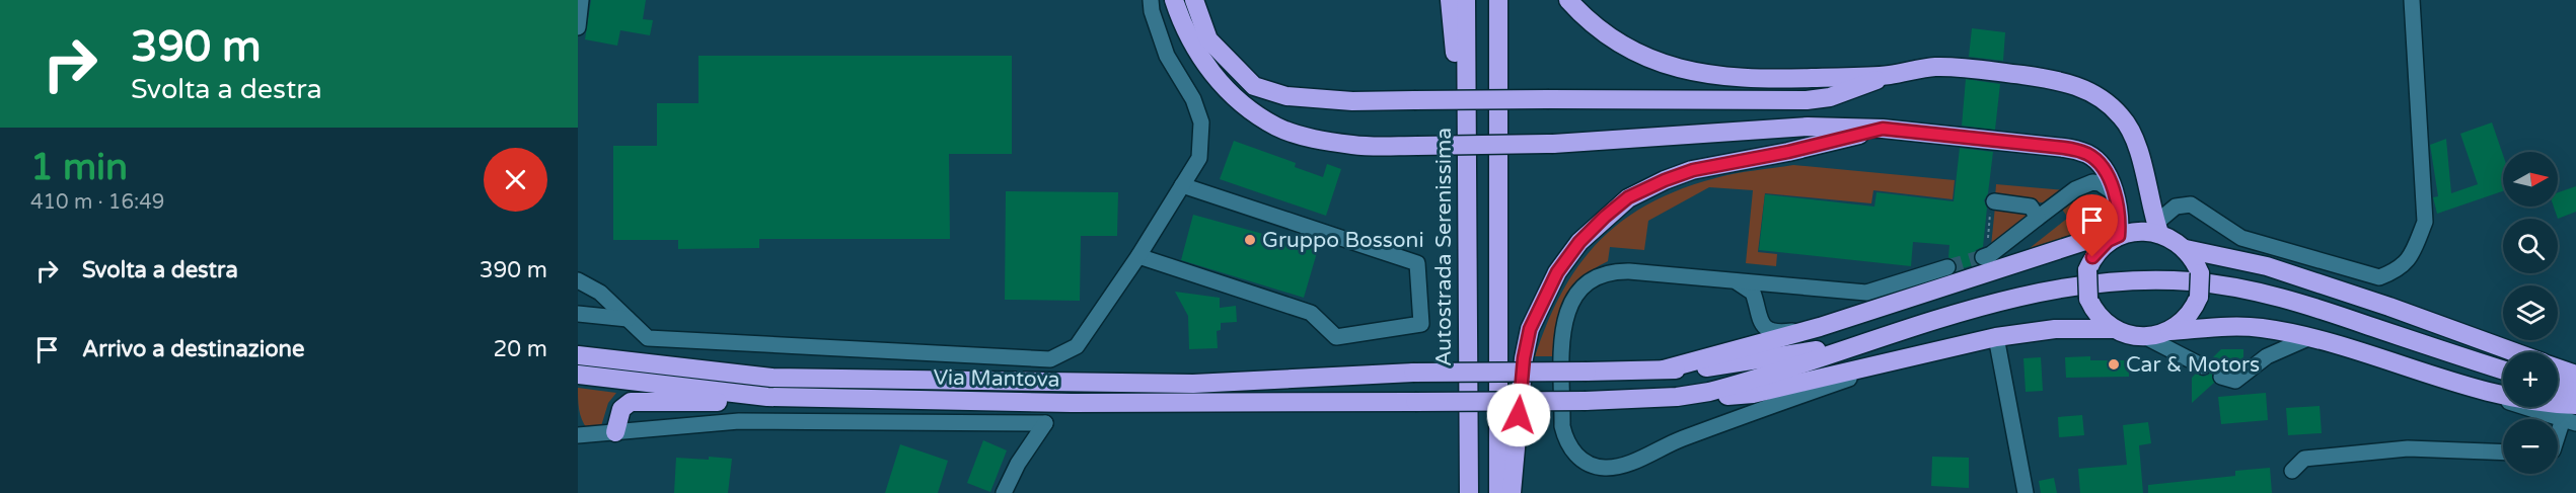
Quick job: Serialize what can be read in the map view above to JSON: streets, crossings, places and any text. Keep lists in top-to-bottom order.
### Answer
{
  "streets": {
    "highway": ["Autostrada Serenissima", "Via Mantova"]
  },
  "places": ["Gruppo Bossoni", "Car & Motors"],
  "north": "right",
  "page": {
    "turn": ["390 m", "Svolta a destra"],
    "heading": ["1 min", "410 m · 16:49"],
    "map_buttons": ["+", "−"],
    "list": [
      {
        "name": "Svolta a destra",
        "value": "390 m"
      },
      {
        "name": "Arrivo a destinazione",
        "value": "20 m"
      }
    ]
  }
}
